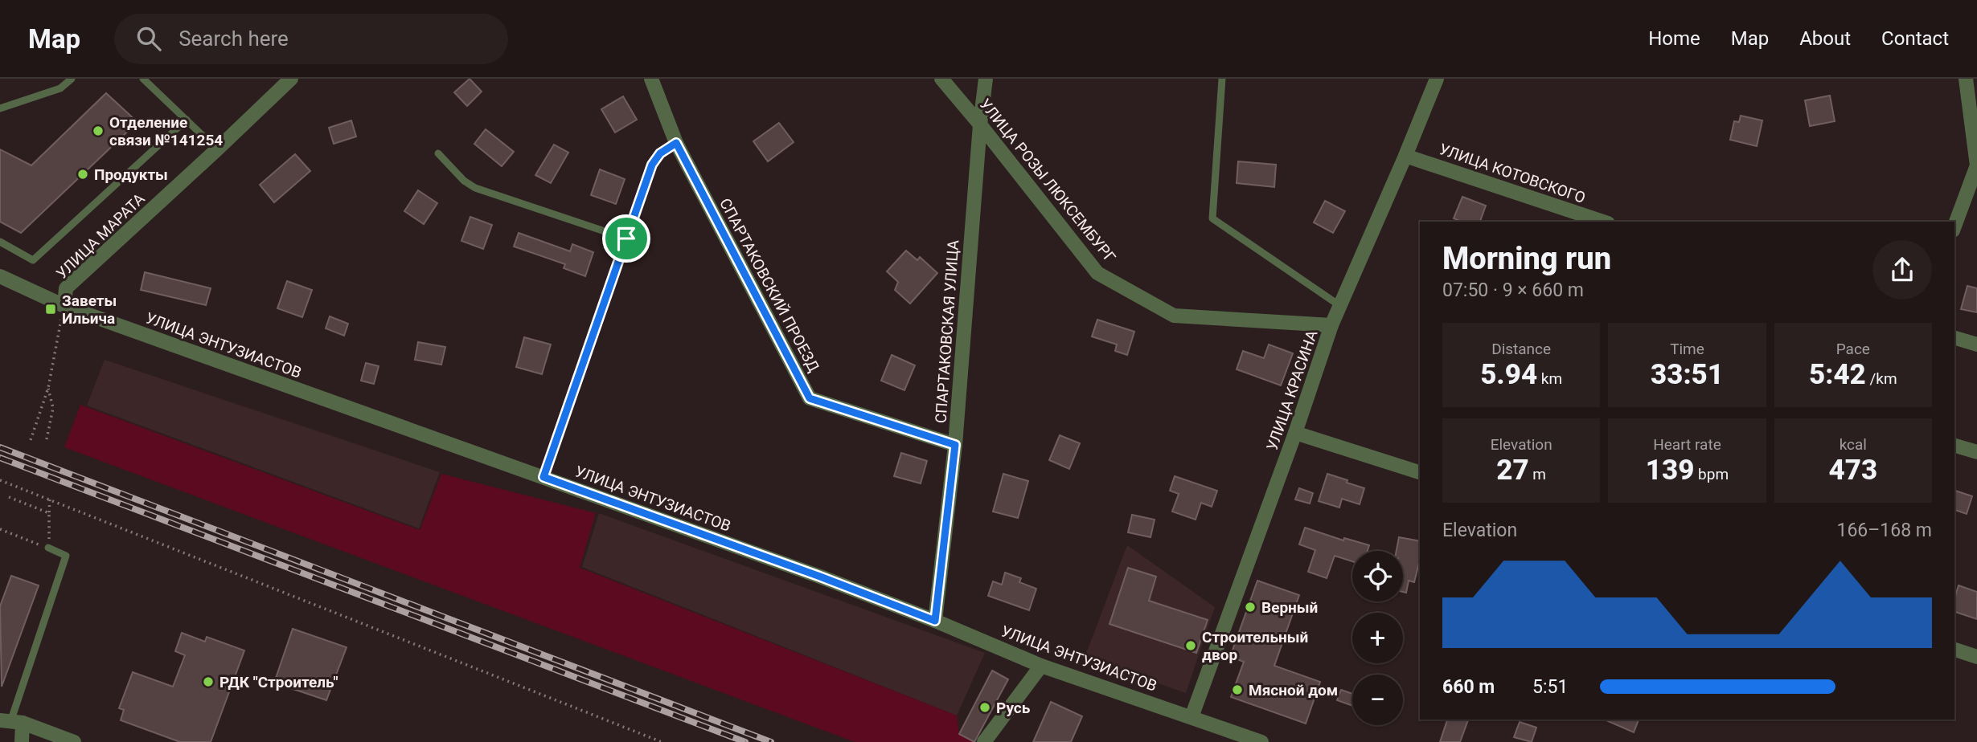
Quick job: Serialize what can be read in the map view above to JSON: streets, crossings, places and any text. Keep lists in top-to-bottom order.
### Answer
{
  "streets": {
    "street": [
      "УЛИЦА КОТОВСКОГО",
      "УЛИЦА РОЗЫ ЛЮКСЕМБУРГ",
      "УЛИЦА МАРАТА",
      "СПАРТАКОВСКИЙ ПРОЕЗД",
      "СПАРТАКОВСКАЯ УЛИЦА",
      "УЛИЦА ЭНТУЗИАСТОВ",
      "УЛИЦА КРАСИНА"
    ]
  },
  "crossings": [
    ["УЛИЦА КОТОВСКОГО", "УЛИЦА КРАСИНА"],
    ["УЛИЦА РОЗЫ ЛЮКСЕМБУРГ", "СПАРТАКОВСКАЯ УЛИЦА"],
    ["УЛИЦА РОЗЫ ЛЮКСЕМБУРГ", "УЛИЦА КРАСИНА"],
    ["УЛИЦА МАРАТА", "УЛИЦА ЭНТУЗИАСТОВ"],
    ["СПАРТАКОВСКИЙ ПРОЕЗД", "СПАРТАКОВСКАЯ УЛИЦА"],
    ["СПАРТАКОВСКАЯ УЛИЦА", "УЛИЦА ЭНТУЗИАСТОВ"],
    ["УЛИЦА ЭНТУЗИАСТОВ", "УЛИЦА КРАСИНА"]
  ],
  "places": {
    "other": [
      "Отделение связи №141254",
      "Продукты",
      "Верный",
      "Строительный двор",
      "РДК \"Строитель\"",
      "Мясной дом",
      "Русь"
    ],
    "transit": ["Заветы Ильича"]
  },
  "page": {
    "header": "Map",
    "search": "Search here",
    "nav": [
      "Home",
      "Map",
      "About",
      "Contact"
    ],
    "heading": ["Morning run", "07:50 · 9 × 660 m"],
    "stats": [
      ["Distance", "5.94 km"],
      ["Time", "33:51"],
      ["Pace", "5:42 /km"],
      ["Elevation", "27 m"],
      ["Heart rate", "139 bpm"],
      ["kcal", "473"]
    ],
    "chart": ["Elevation", "166–168 m"],
    "map_buttons": ["+", "−"],
    "list": [
      {
        "name": "660 m",
        "note": "5:51"
      }
    ]
  }
}
